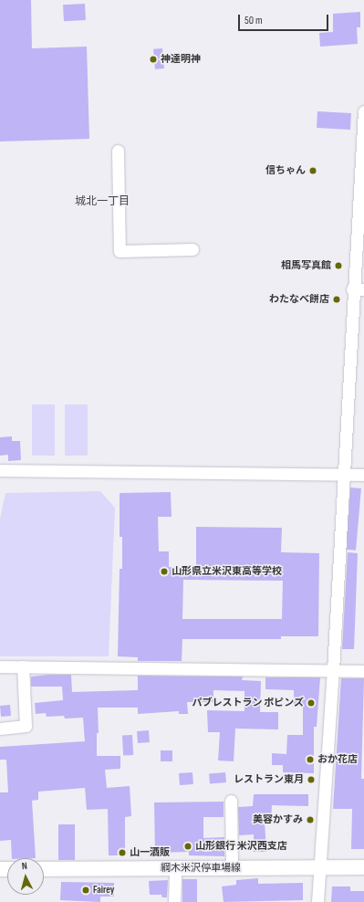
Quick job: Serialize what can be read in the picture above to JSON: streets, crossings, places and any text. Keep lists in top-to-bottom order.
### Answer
{
  "streets": {
    "main road": ["綱木米沢停車場線"]
  },
  "districts": ["城北一丁目"],
  "places": [
    "神達明神",
    "信ちゃん",
    "相馬写真館",
    "わたなべ餅店",
    "山形県立米沢東高等学校",
    "パブレストラン ポピンズ",
    "おか花店",
    "レストラン東月",
    "美容かすみ",
    "山形銀行 米沢西支店",
    "山一酒販",
    "Fairey"
  ],
  "scale_bar": "50 m",
  "north": "top"
}
